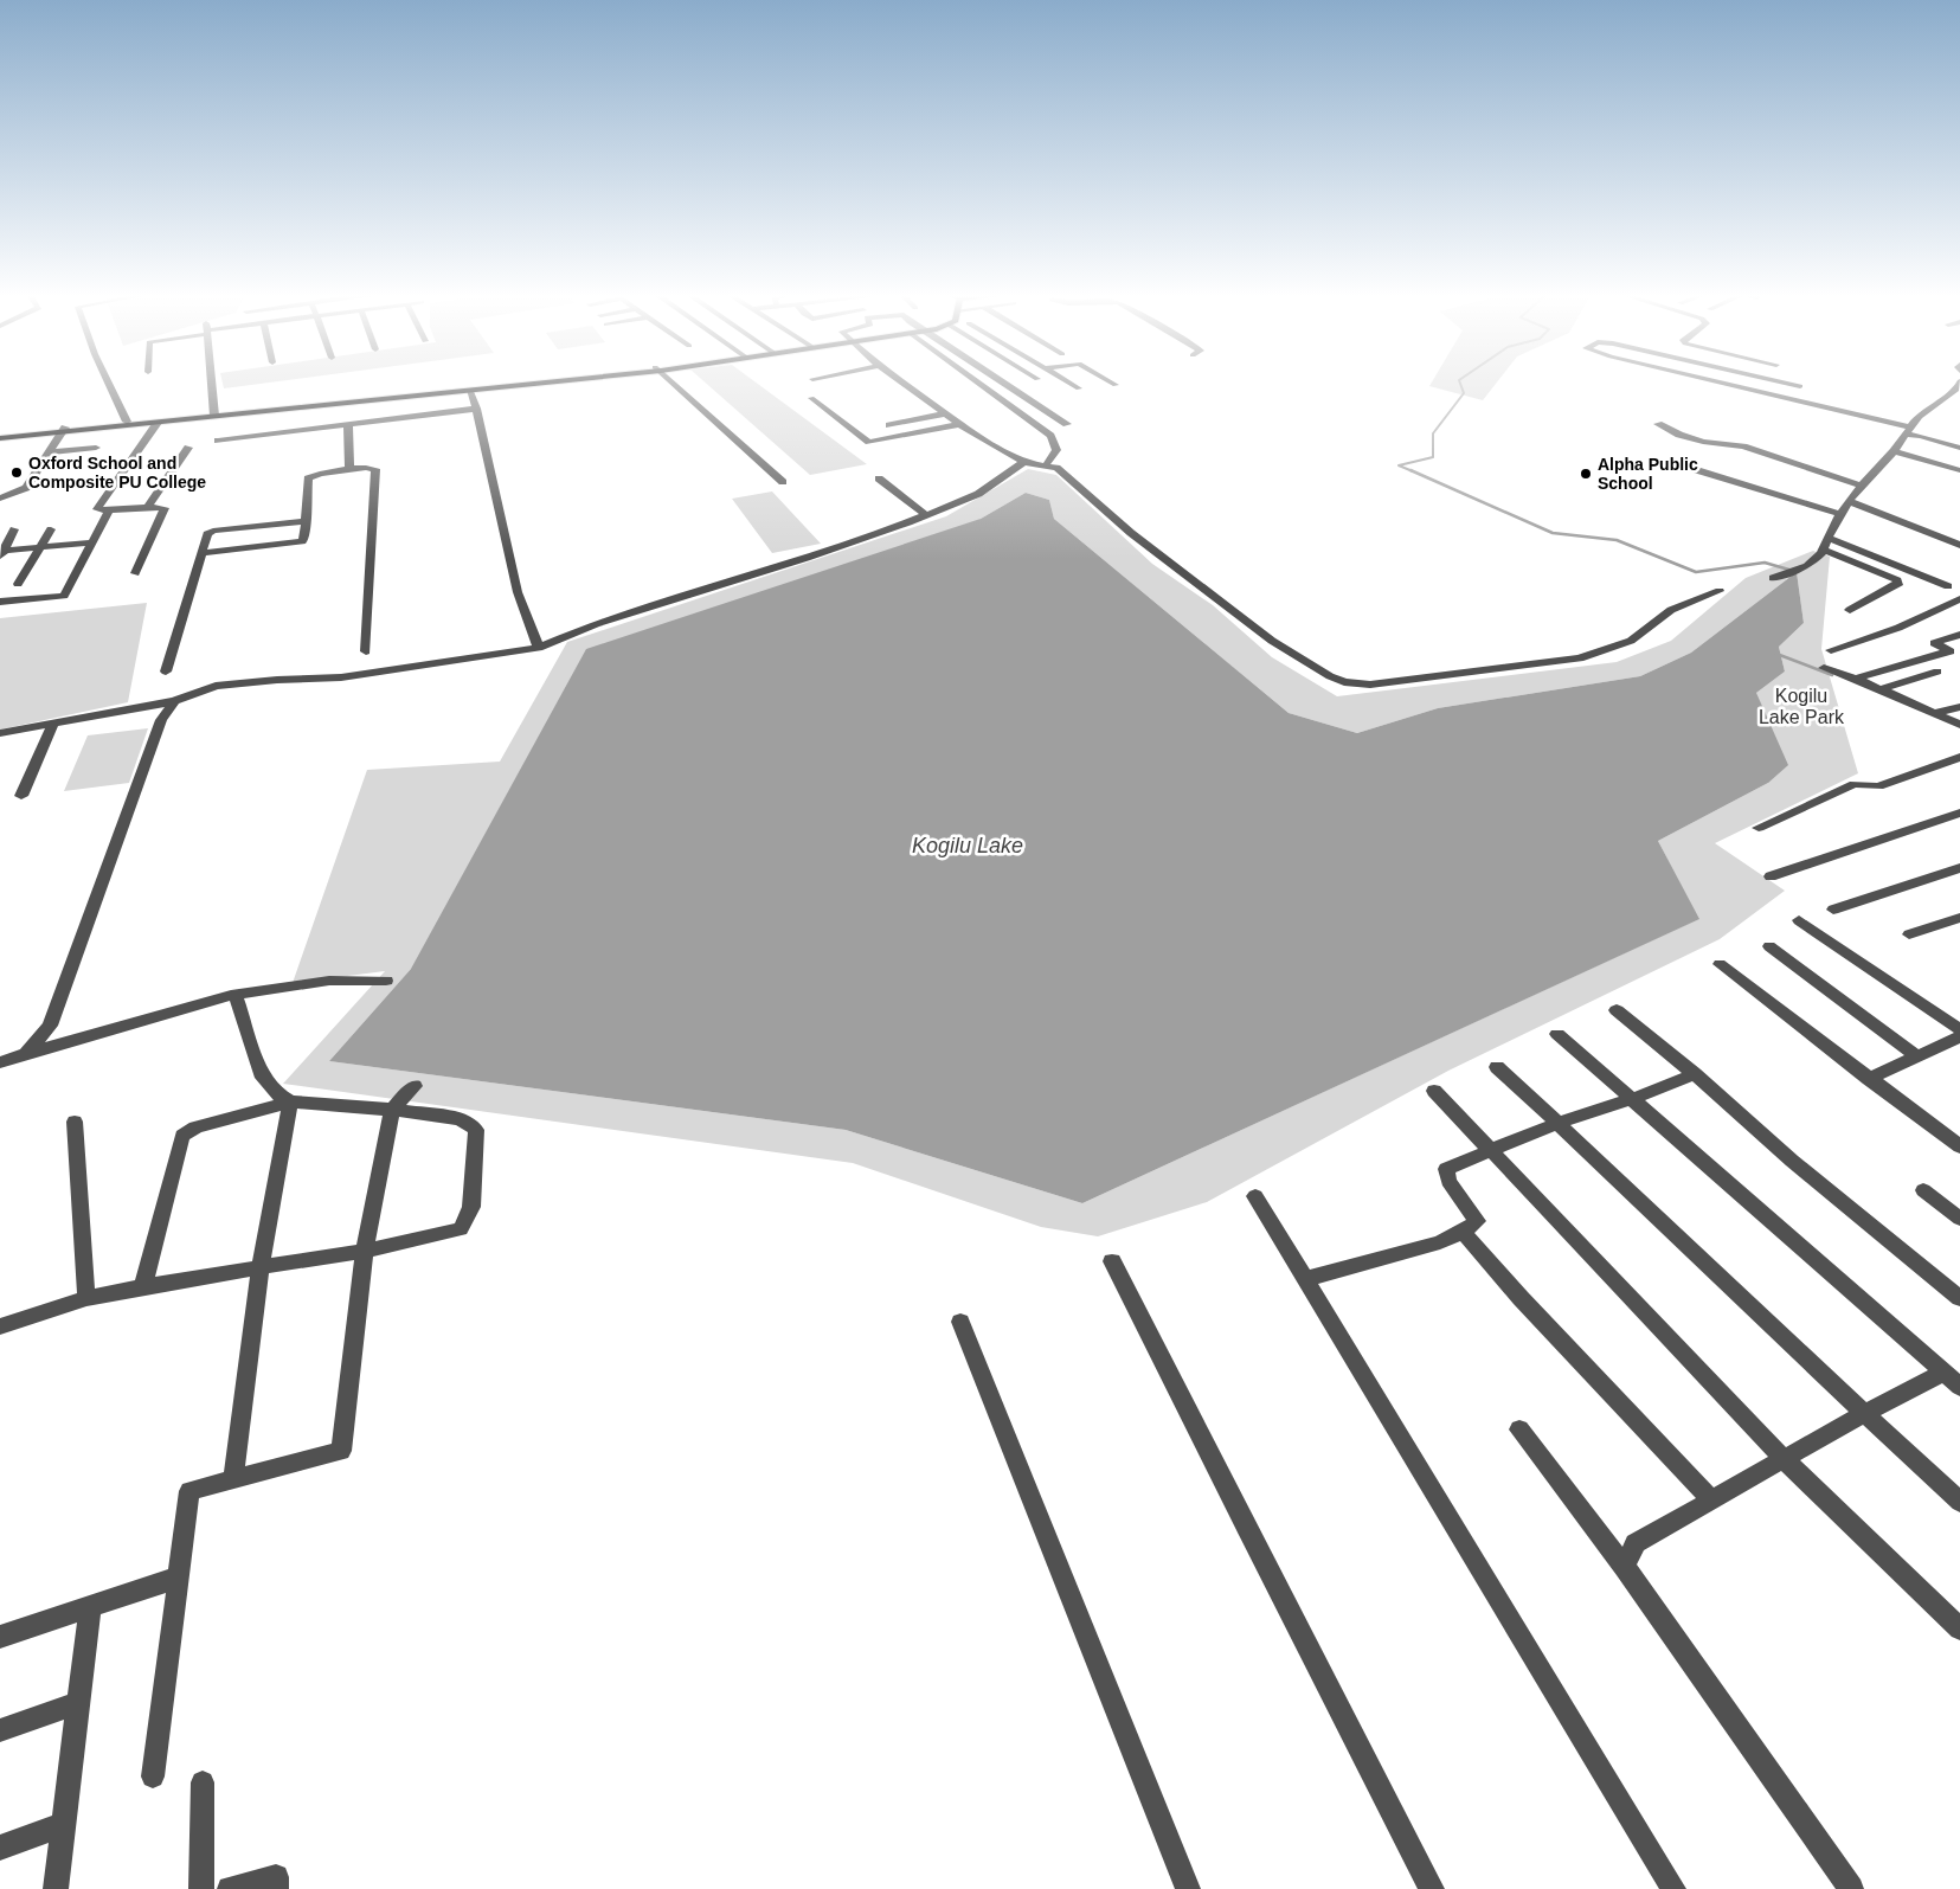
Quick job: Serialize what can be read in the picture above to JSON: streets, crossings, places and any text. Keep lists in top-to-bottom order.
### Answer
{
  "water": ["Kogilu Lake"],
  "parks": ["Kogilu Lake Park"],
  "places": ["Oxford School and Composite PU College", "Alpha Public School"]
}
